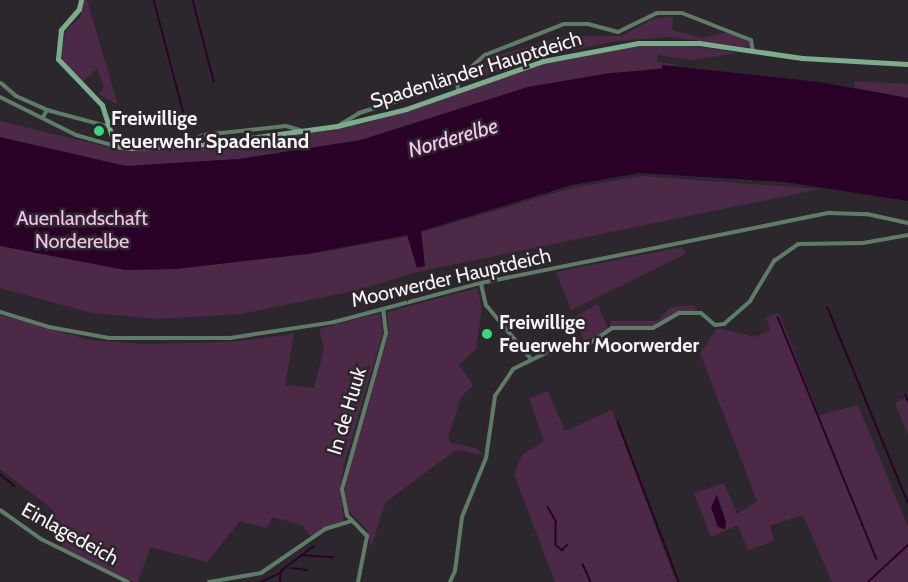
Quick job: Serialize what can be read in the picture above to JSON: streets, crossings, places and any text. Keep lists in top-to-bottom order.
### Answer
{
  "streets": {
    "street": [
      "Spadenländer Hauptdeich",
      "Moorwerder Hauptdeich",
      "In de Huuk",
      "Einlagedeich"
    ]
  },
  "crossings": [
    ["Moorwerder Hauptdeich", "In de Huuk"]
  ],
  "water": ["Norderelbe"],
  "parks": ["Auenlandschaft Norderelbe"],
  "places": ["Freiwillige Feuerwehr Spadenland", "Freiwillige Feuerwehr Moorwerder"]
}
